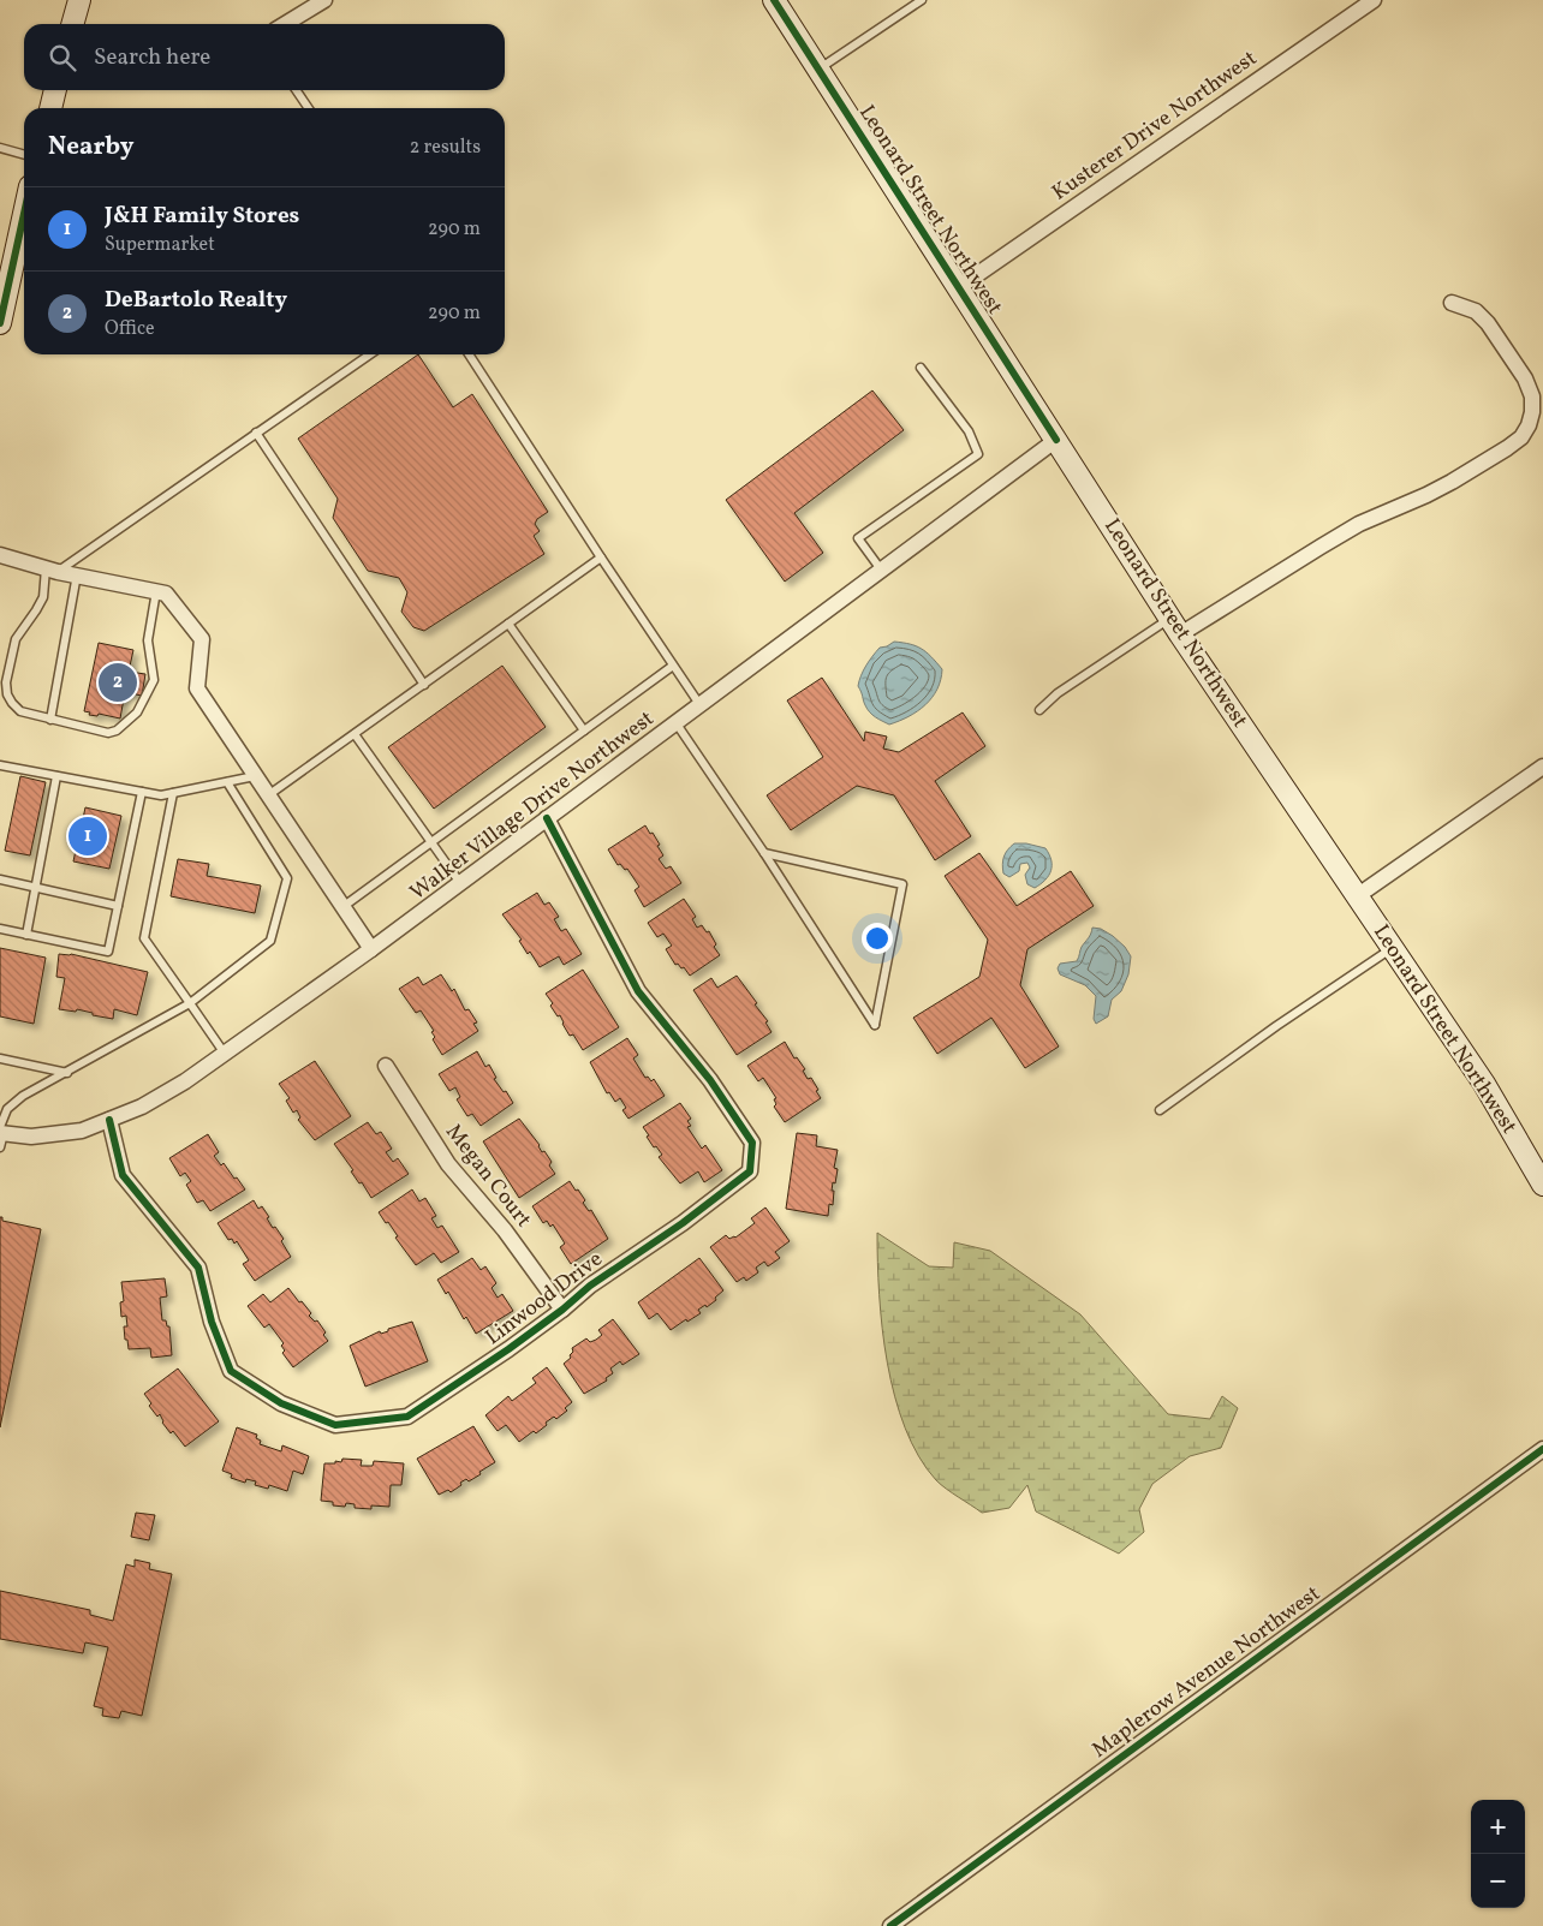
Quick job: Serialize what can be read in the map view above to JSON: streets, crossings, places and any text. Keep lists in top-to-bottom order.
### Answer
{
  "streets": {
    "main road": ["Leonard Street Northwest"],
    "street": [
      "Kusterer Drive Northwest",
      "Walker Village Drive Northwest",
      "Megan Court",
      "Linwood Drive",
      "Maplerow Avenue Northwest"
    ]
  },
  "crossings": [
    ["Kusterer Drive Northwest", "Leonard Street Northwest"],
    ["Leonard Street Northwest", "Walker Village Drive Northwest"],
    ["Walker Village Drive Northwest", "Linwood Drive"],
    ["Megan Court", "Linwood Drive"]
  ],
  "page": {
    "search": "Search here",
    "heading": ["Nearby", "2 results"],
    "list": [
      {
        "mark": "1",
        "name": "J&H Family Stores",
        "note": "Supermarket",
        "value": "290 m"
      },
      {
        "mark": "2",
        "name": "DeBartolo Realty",
        "note": "Office",
        "value": "290 m"
      }
    ],
    "pins": ["2", "1"],
    "map_buttons": ["+", "−"]
  }
}
